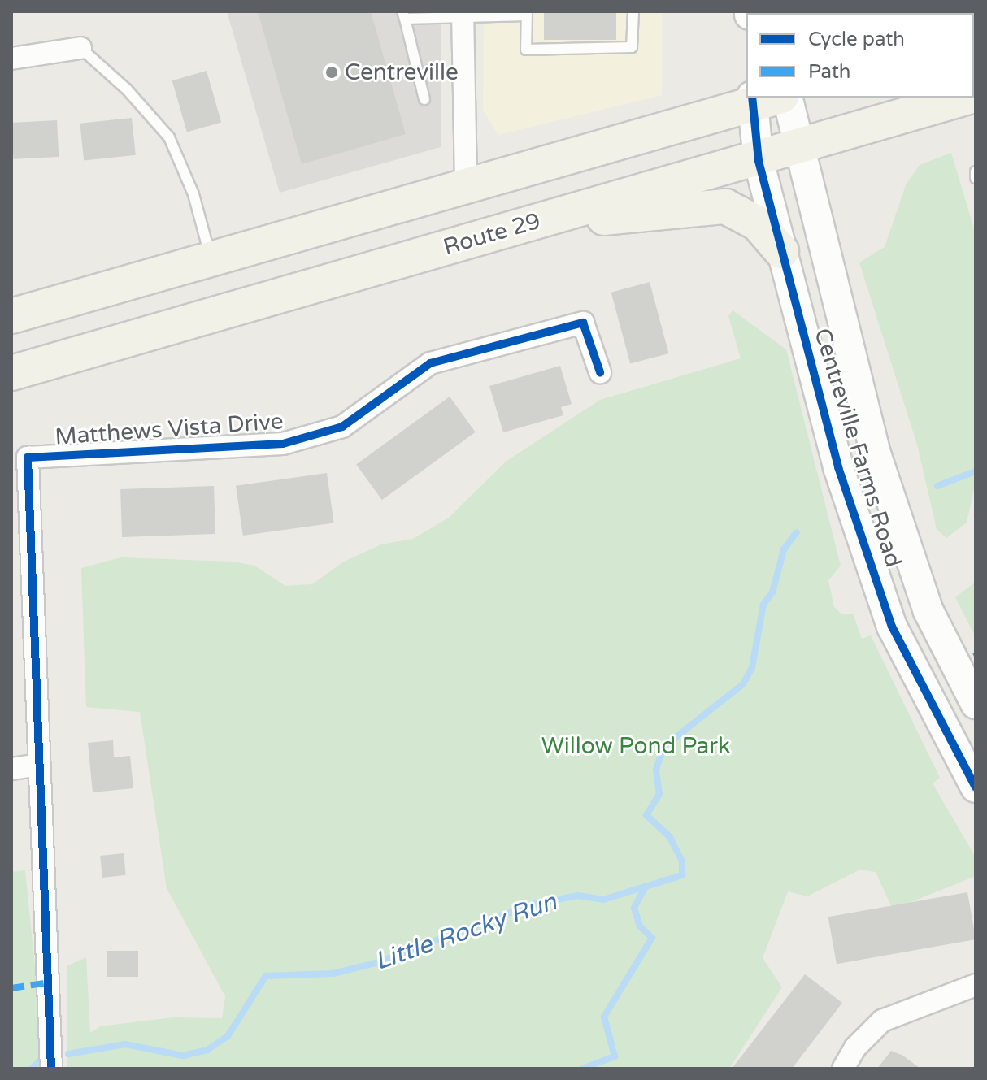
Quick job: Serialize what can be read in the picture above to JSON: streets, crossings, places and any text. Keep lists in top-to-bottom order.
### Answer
{
  "streets": {
    "main road": ["Route 29"],
    "street": ["Matthews Vista Drive", "Centreville Farms Road"]
  },
  "crossings": [
    ["Route 29", "Centreville Farms Road"]
  ],
  "water": ["Little Rocky Run"],
  "parks": ["Willow Pond Park"],
  "places": ["Centreville"],
  "legend": ["Cycle path", "Path"]
}
